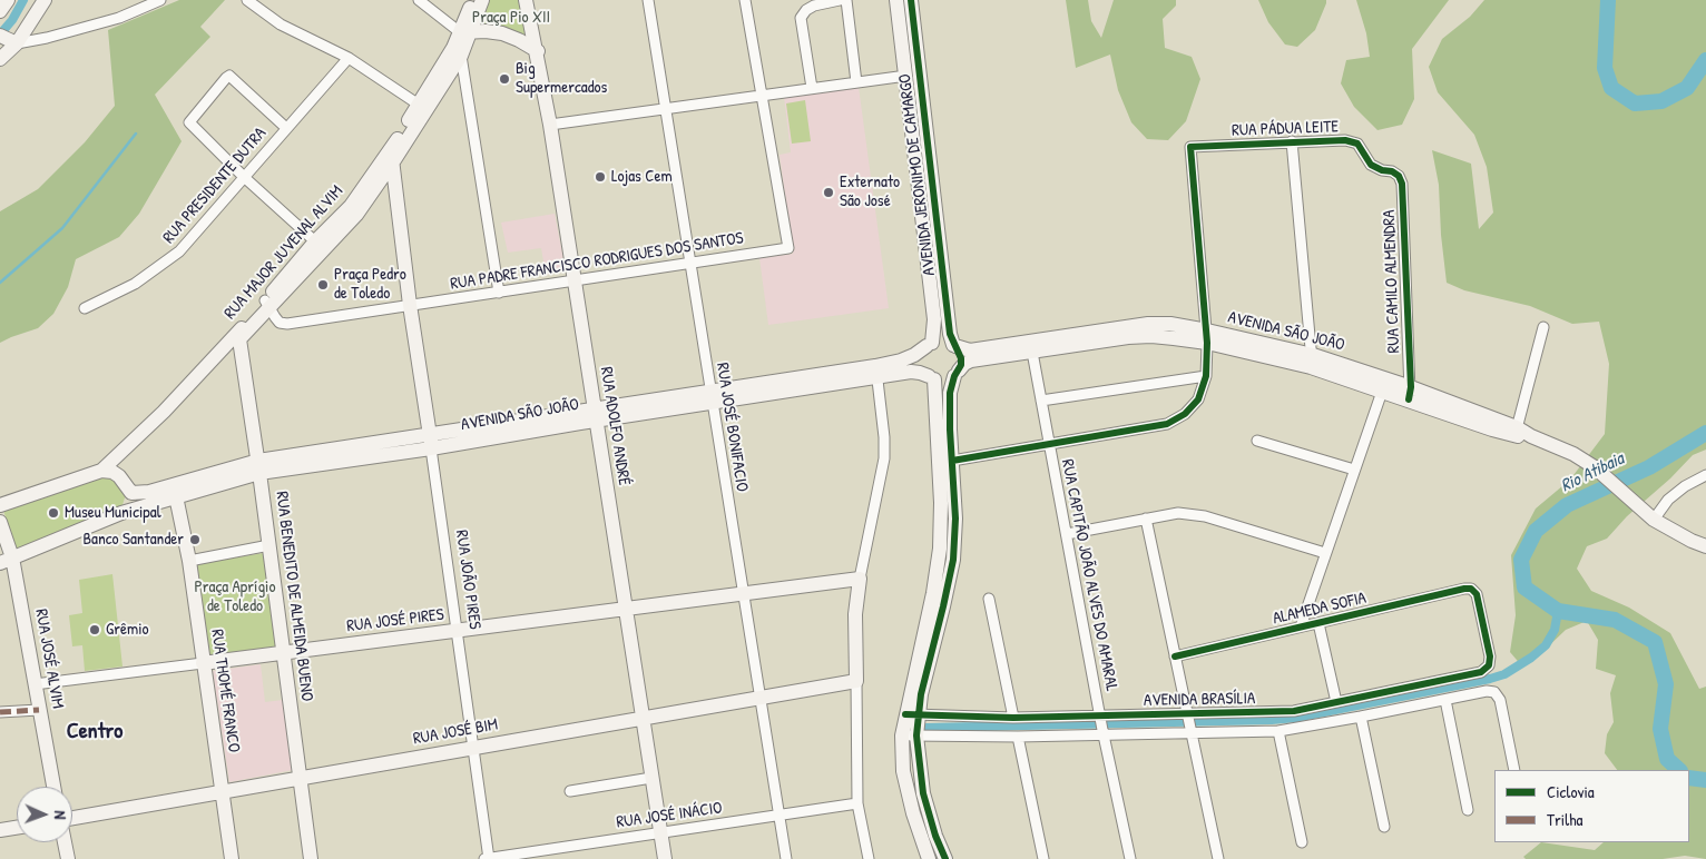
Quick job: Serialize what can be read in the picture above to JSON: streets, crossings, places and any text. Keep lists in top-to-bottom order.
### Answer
{
  "streets": {
    "main road": [
      "AVENIDA JERONIMO DE CAMARGO",
      "RUA MAJOR JUVENAL ALVIM",
      "AVENIDA SÃO JOÃO",
      "RUA ADOLFO ANDRÉ",
      "RUA JOÃO PIRES",
      "RUA BENEDITO DE ALMEIDA BUENO",
      "RUA JOSÉ PIRES",
      "RUA JOSÉ ALVIM",
      "RUA THOMÉ FRANCO",
      "RUA JOSÉ BIM"
    ],
    "street": [
      "RUA PÁDUA LEITE",
      "RUA PRESIDENTE DUTRA",
      "RUA PADRE FRANCISCO RODRIGUES DOS SANTOS",
      "RUA CAMILO ALMENDRA",
      "RUA JOSÉ BONIFACIO",
      "RUA CAPITÃO JOÃO ALVES DO AMARAL",
      "ALAMEDA SOFIA",
      "AVENIDA BRASÍLIA",
      "RUA JOSÉ INÁCIO"
    ]
  },
  "crossings": [
    ["RUA PÁDUA LEITE", "RUA CAMILO ALMENDRA"],
    ["RUA PÁDUA LEITE", "AVENIDA SÃO JOÃO"],
    ["AVENIDA JERONIMO DE CAMARGO", "AVENIDA SÃO JOÃO"],
    ["RUA MAJOR JUVENAL ALVIM", "RUA PADRE FRANCISCO RODRIGUES DOS SANTOS"],
    ["RUA MAJOR JUVENAL ALVIM", "RUA BENEDITO DE ALMEIDA BUENO"],
    ["RUA PADRE FRANCISCO RODRIGUES DOS SANTOS", "RUA ADOLFO ANDRÉ"],
    ["RUA PADRE FRANCISCO RODRIGUES DOS SANTOS", "RUA JOSÉ BONIFACIO"],
    ["RUA PADRE FRANCISCO RODRIGUES DOS SANTOS", "RUA JOÃO PIRES"],
    ["RUA CAMILO ALMENDRA", "AVENIDA SÃO JOÃO"],
    ["AVENIDA SÃO JOÃO", "RUA ADOLFO ANDRÉ"],
    ["AVENIDA SÃO JOÃO", "RUA JOSÉ BONIFACIO"],
    ["AVENIDA SÃO JOÃO", "RUA CAPITÃO JOÃO ALVES DO AMARAL"],
    ["AVENIDA SÃO JOÃO", "RUA JOÃO PIRES"],
    ["AVENIDA SÃO JOÃO", "RUA BENEDITO DE ALMEIDA BUENO"],
    ["AVENIDA SÃO JOÃO", "RUA JOSÉ ALVIM"],
    ["AVENIDA SÃO JOÃO", "RUA THOMÉ FRANCO"],
    ["RUA ADOLFO ANDRÉ", "RUA JOSÉ PIRES"],
    ["RUA ADOLFO ANDRÉ", "RUA JOSÉ BIM"],
    ["RUA ADOLFO ANDRÉ", "RUA JOSÉ INÁCIO"],
    ["RUA JOSÉ BONIFACIO", "RUA JOSÉ PIRES"],
    ["RUA JOSÉ BONIFACIO", "RUA JOSÉ BIM"],
    ["RUA JOSÉ BONIFACIO", "RUA JOSÉ INÁCIO"],
    ["RUA CAPITÃO JOÃO ALVES DO AMARAL", "AVENIDA BRASÍLIA"],
    ["RUA JOÃO PIRES", "RUA JOSÉ PIRES"],
    ["RUA JOÃO PIRES", "RUA JOSÉ BIM"],
    ["RUA JOÃO PIRES", "RUA JOSÉ INÁCIO"],
    ["RUA BENEDITO DE ALMEIDA BUENO", "RUA JOSÉ PIRES"],
    ["RUA BENEDITO DE ALMEIDA BUENO", "RUA JOSÉ BIM"],
    ["ALAMEDA SOFIA", "AVENIDA BRASÍLIA"],
    ["RUA JOSÉ PIRES", "RUA JOSÉ ALVIM"],
    ["RUA JOSÉ PIRES", "RUA THOMÉ FRANCO"],
    ["RUA THOMÉ FRANCO", "RUA JOSÉ BIM"]
  ],
  "districts": ["Centro"],
  "water": ["Rio Atibaia"],
  "parks": ["Praça Pio XII", "Praça Aprígio de Toledo"],
  "places": [
    "Big Supermercados",
    "Lojas Cem",
    "Externato São José",
    "Praça Pedro de Toledo",
    "Museu Municipal",
    "Banco Santander",
    "Grêmio"
  ],
  "legend": ["Ciclovia", "Trilha"],
  "north": "right"
}
